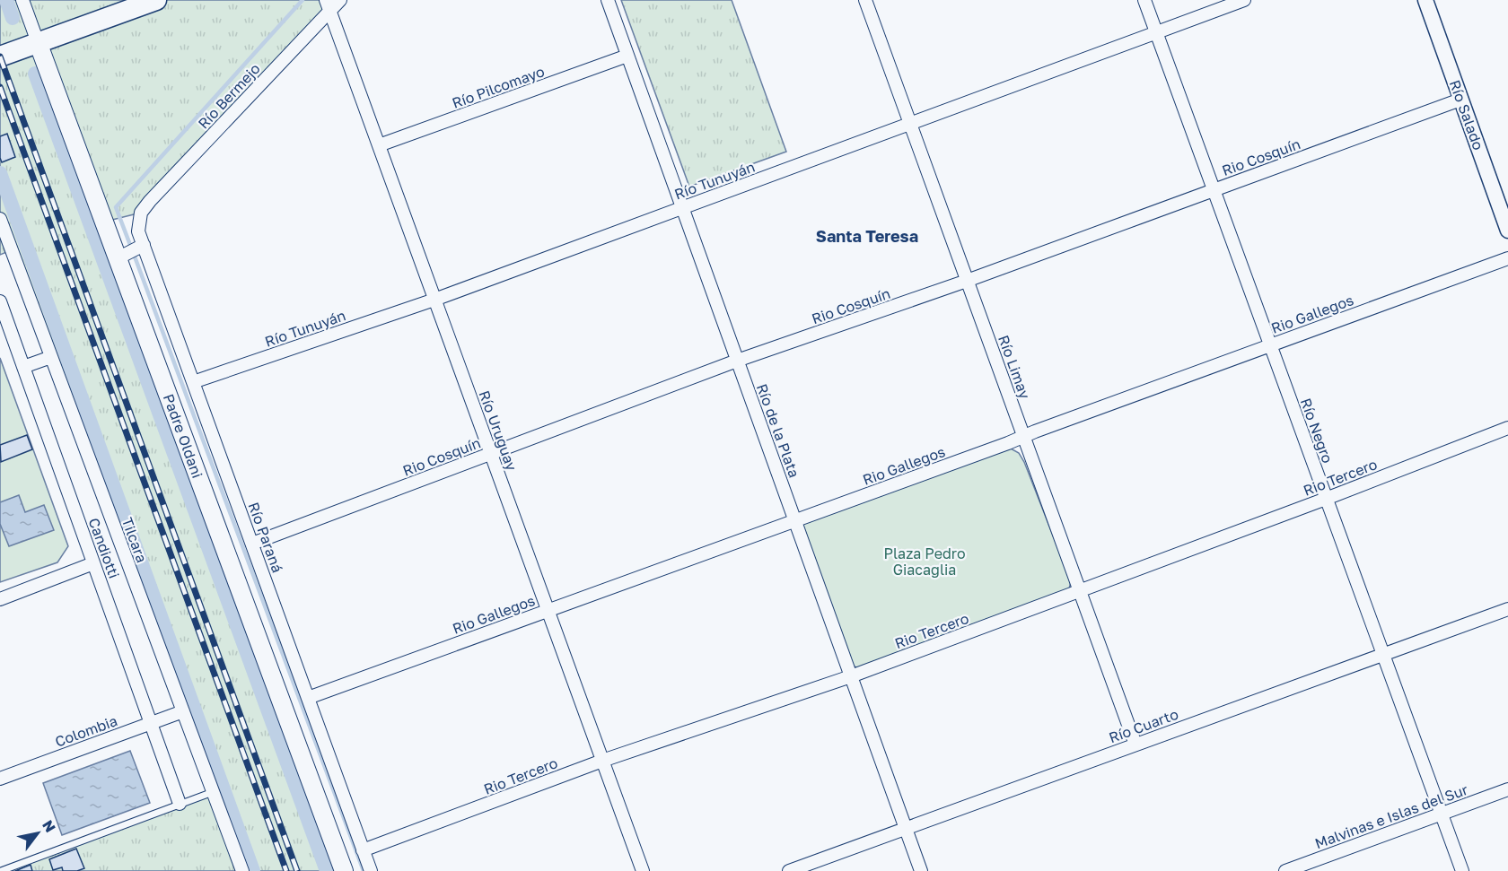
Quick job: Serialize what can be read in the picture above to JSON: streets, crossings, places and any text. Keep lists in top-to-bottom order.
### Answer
{
  "streets": {
    "main road": ["Padre Oldani"],
    "street": [
      "Río Pilcomayo",
      "Río Bermejo",
      "Río Salado",
      "Rio Cosquín",
      "Río Tunuyán",
      "Rio Gallegos",
      "Río Limay",
      "Río Uruguay",
      "Río de la Plata",
      "Río Negro",
      "Rio Tercero",
      "Río Paraná",
      "Tilcara",
      "Candiotti",
      "Río Cuarto",
      "Colombia",
      "Malvinas e Islas del Sur"
    ]
  },
  "crossings": [
    ["Río Pilcomayo", "Río Uruguay"],
    ["Río Pilcomayo", "Río de la Plata"],
    ["Río Bermejo", "Río Uruguay"],
    ["Río Bermejo", "Río Paraná"],
    ["Río Salado", "Rio Cosquín"],
    ["Rio Cosquín", "Río Limay"],
    ["Rio Cosquín", "Río Uruguay"],
    ["Rio Cosquín", "Río de la Plata"],
    ["Rio Cosquín", "Río Negro"],
    ["Rio Cosquín", "Río Paraná"],
    ["Río Tunuyán", "Río Limay"],
    ["Río Tunuyán", "Río Uruguay"],
    ["Río Tunuyán", "Río de la Plata"],
    ["Río Tunuyán", "Río Negro"],
    ["Río Tunuyán", "Río Paraná"],
    ["Rio Gallegos", "Río Limay"],
    ["Rio Gallegos", "Río Uruguay"],
    ["Rio Gallegos", "Río de la Plata"],
    ["Rio Gallegos", "Río Negro"],
    ["Rio Gallegos", "Río Paraná"],
    ["Río Limay", "Rio Tercero"],
    ["Río Limay", "Río Cuarto"],
    ["Río Uruguay", "Rio Tercero"],
    ["Río de la Plata", "Rio Tercero"],
    ["Río de la Plata", "Río Cuarto"],
    ["Río Negro", "Rio Tercero"],
    ["Río Negro", "Río Cuarto"],
    ["Río Negro", "Malvinas e Islas del Sur"],
    ["Rio Tercero", "Río Paraná"],
    ["Tilcara", "Colombia"],
    ["Candiotti", "Colombia"]
  ],
  "districts": ["Santa Teresa"],
  "parks": ["Plaza Pedro Giacaglia"],
  "north": "top right"
}
